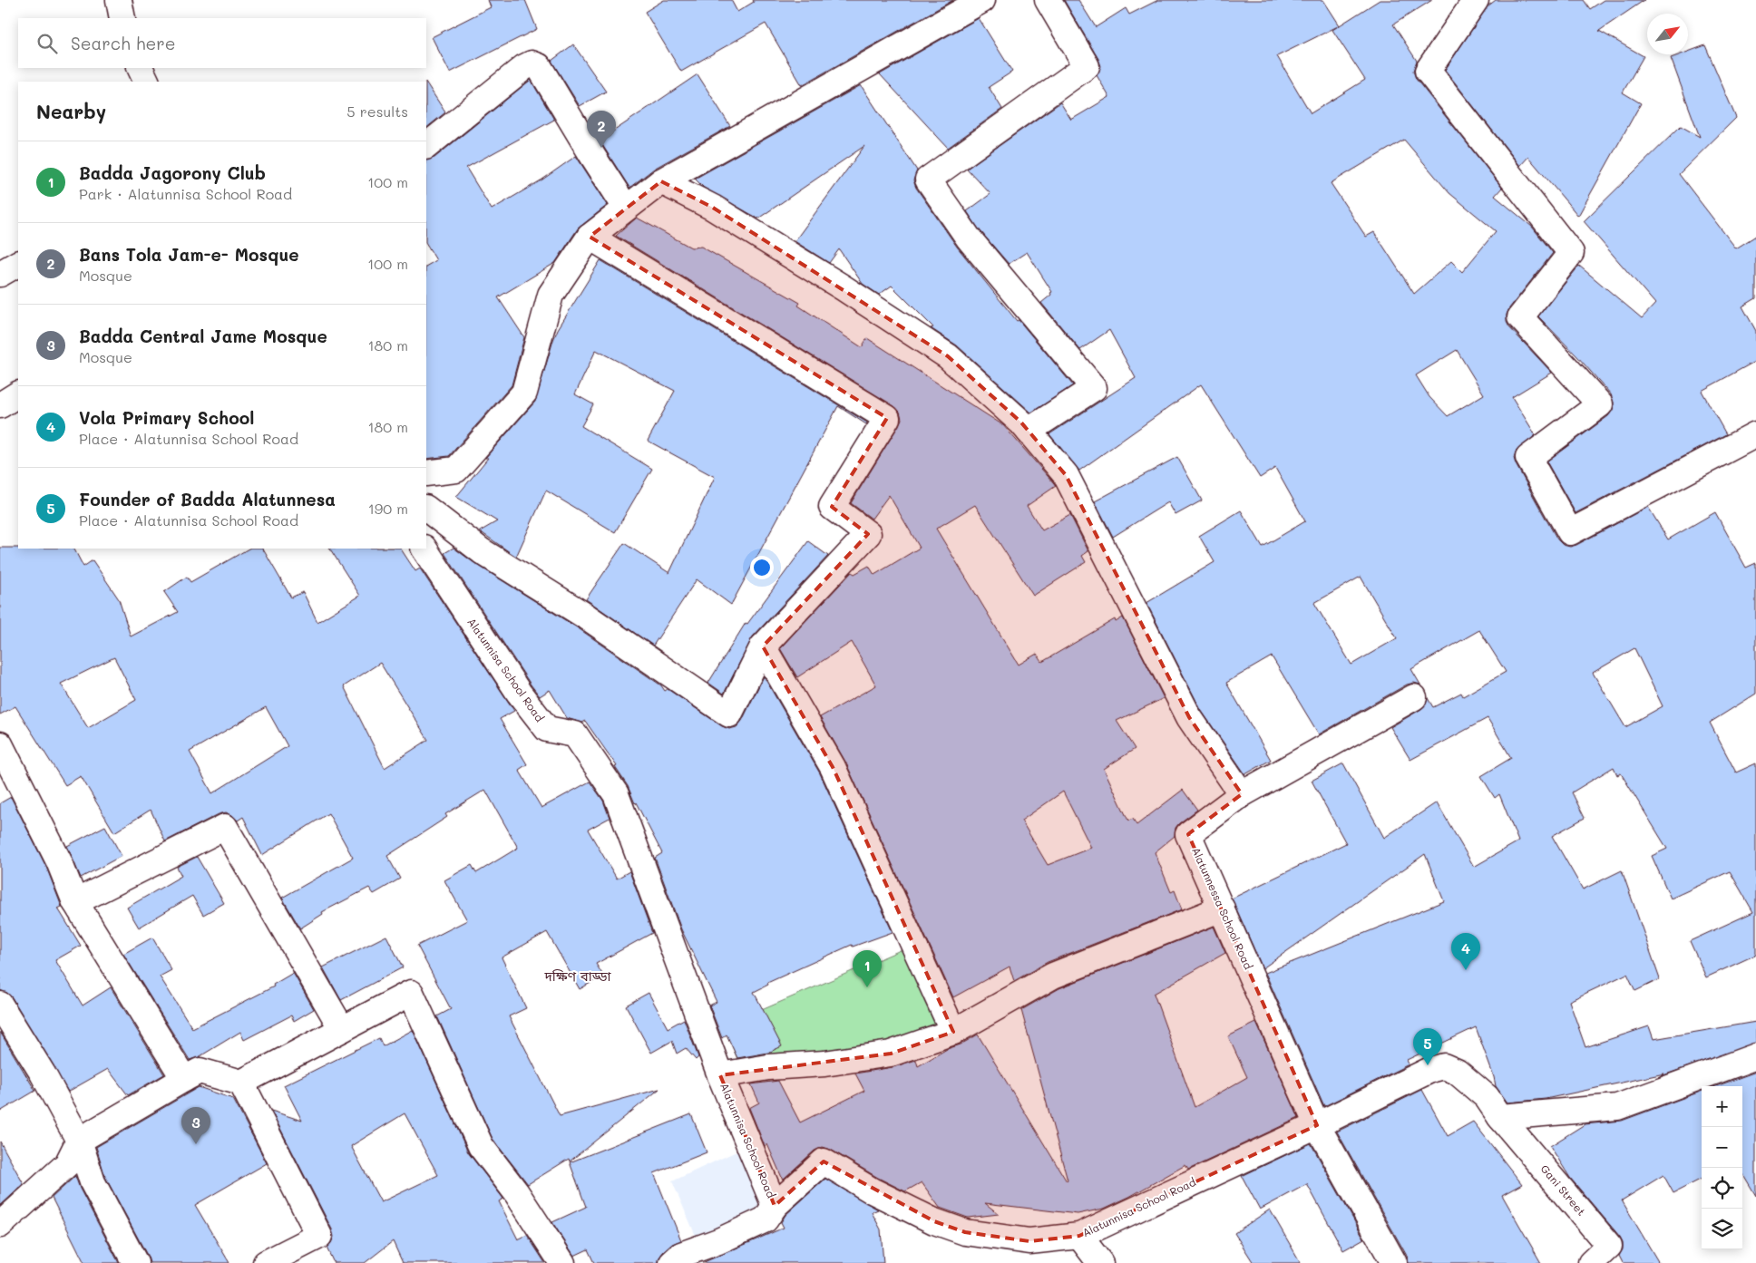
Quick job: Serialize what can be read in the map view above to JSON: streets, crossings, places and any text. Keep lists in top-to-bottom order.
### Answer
{
  "streets": {
    "street": ["Alatunnisa School Road", "Alatunnessa School Road", "Gani Street"]
  },
  "crossings": [
    ["Alatunnisa School Road", "Alatunnessa School Road"],
    ["Alatunnisa School Road", "Gani Street"]
  ],
  "districts": ["দক্ষিণ বাড্ডা"],
  "north": "top right",
  "page": {
    "search": "Search here",
    "heading": ["Nearby", "5 results"],
    "pins": [
      "2",
      "4",
      "1",
      "5",
      "3"
    ],
    "list": [
      {
        "mark": "1",
        "name": "Badda Jagorony Club",
        "note": "Park · Alatunnisa School Road",
        "value": "100 m"
      },
      {
        "mark": "2",
        "name": "Bans Tola Jam-e- Mosque",
        "note": "Mosque",
        "value": "100 m"
      },
      {
        "mark": "3",
        "name": "Badda Central Jame Mosque",
        "note": "Mosque",
        "value": "180 m"
      },
      {
        "mark": "4",
        "name": "Vola Primary School",
        "note": "Place · Alatunnisa School Road",
        "value": "180 m"
      },
      {
        "mark": "5",
        "name": "Founder of Badda Alatunnesa",
        "note": "Place · Alatunnisa School Road",
        "value": "190 m"
      }
    ],
    "map_buttons": ["+", "−"]
  }
}
